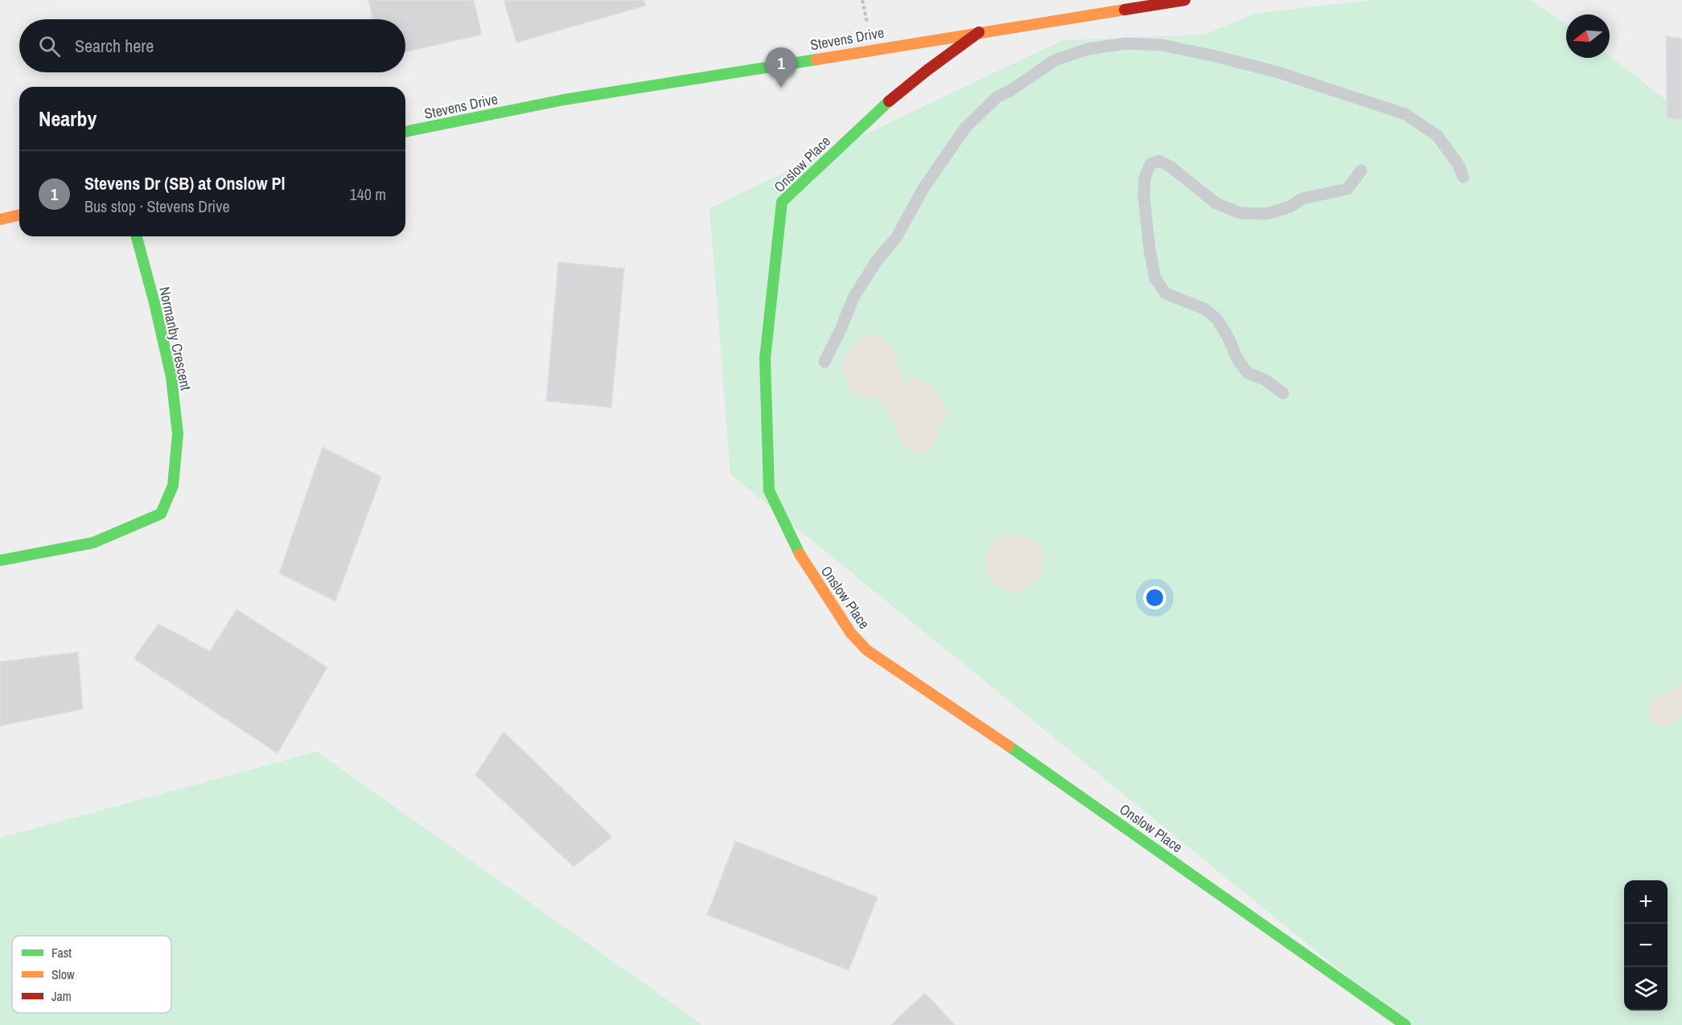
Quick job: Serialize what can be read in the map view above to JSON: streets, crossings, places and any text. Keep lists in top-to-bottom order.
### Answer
{
  "streets": {
    "street": ["Stevens Drive", "Onslow Place", "Normanby Crescent"]
  },
  "crossings": [
    ["Stevens Drive", "Onslow Place"]
  ],
  "legend": ["Fast", "Slow", "Jam"],
  "north": "left",
  "page": {
    "search": "Search here",
    "pins": "1",
    "heading": "Nearby",
    "list": [
      {
        "mark": "1",
        "name": "Stevens Dr (SB) at Onslow Pl",
        "note": "Bus stop · Stevens Drive",
        "value": "140 m"
      }
    ],
    "map_buttons": ["+", "−"]
  }
}
